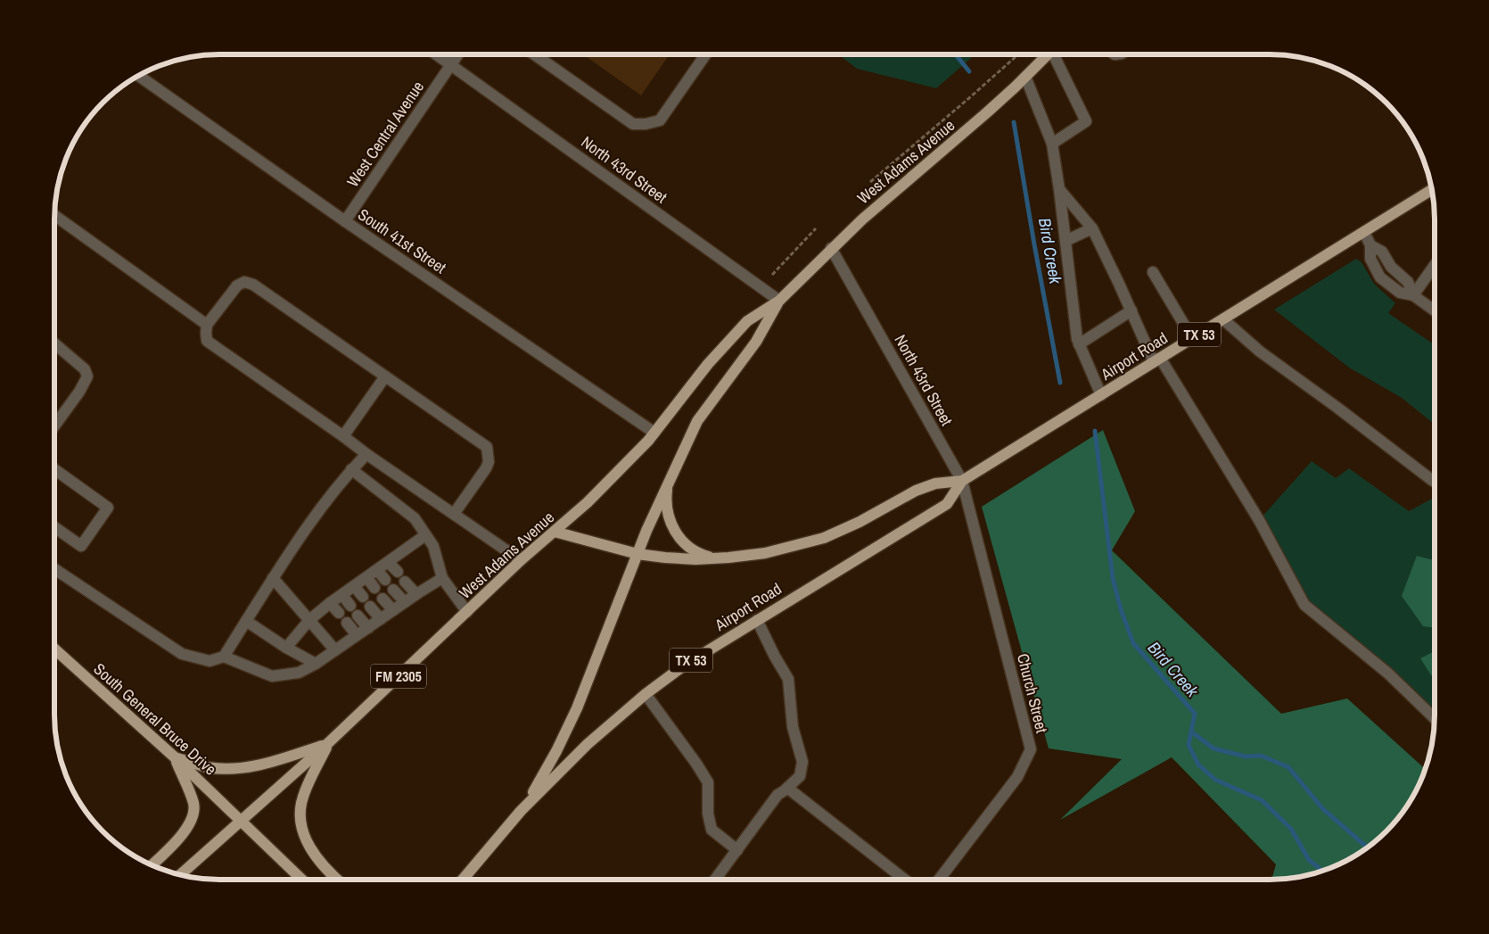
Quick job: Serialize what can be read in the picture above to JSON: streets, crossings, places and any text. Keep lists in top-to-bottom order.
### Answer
{
  "streets": {
    "main road": [
      "West Adams Avenue",
      "TX 53",
      "Airport Road",
      "FM 2305",
      "South General Bruce Drive"
    ],
    "street": [
      "West Central Avenue",
      "North 43rd Street",
      "South 41st Street",
      "Church Street"
    ]
  },
  "crossings": [
    ["West Central Avenue", "North 43rd Street"],
    ["West Central Avenue", "South 41st Street"],
    ["West Adams Avenue", "North 43rd Street"],
    ["West Adams Avenue", "South 41st Street"],
    ["West Adams Avenue", "Airport Road"],
    ["West Adams Avenue", "South General Bruce Drive"],
    ["North 43rd Street", "Airport Road"],
    ["North 43rd Street", "Church Street"],
    ["Airport Road", "Church Street"]
  ],
  "water": ["Bird Creek"]
}
